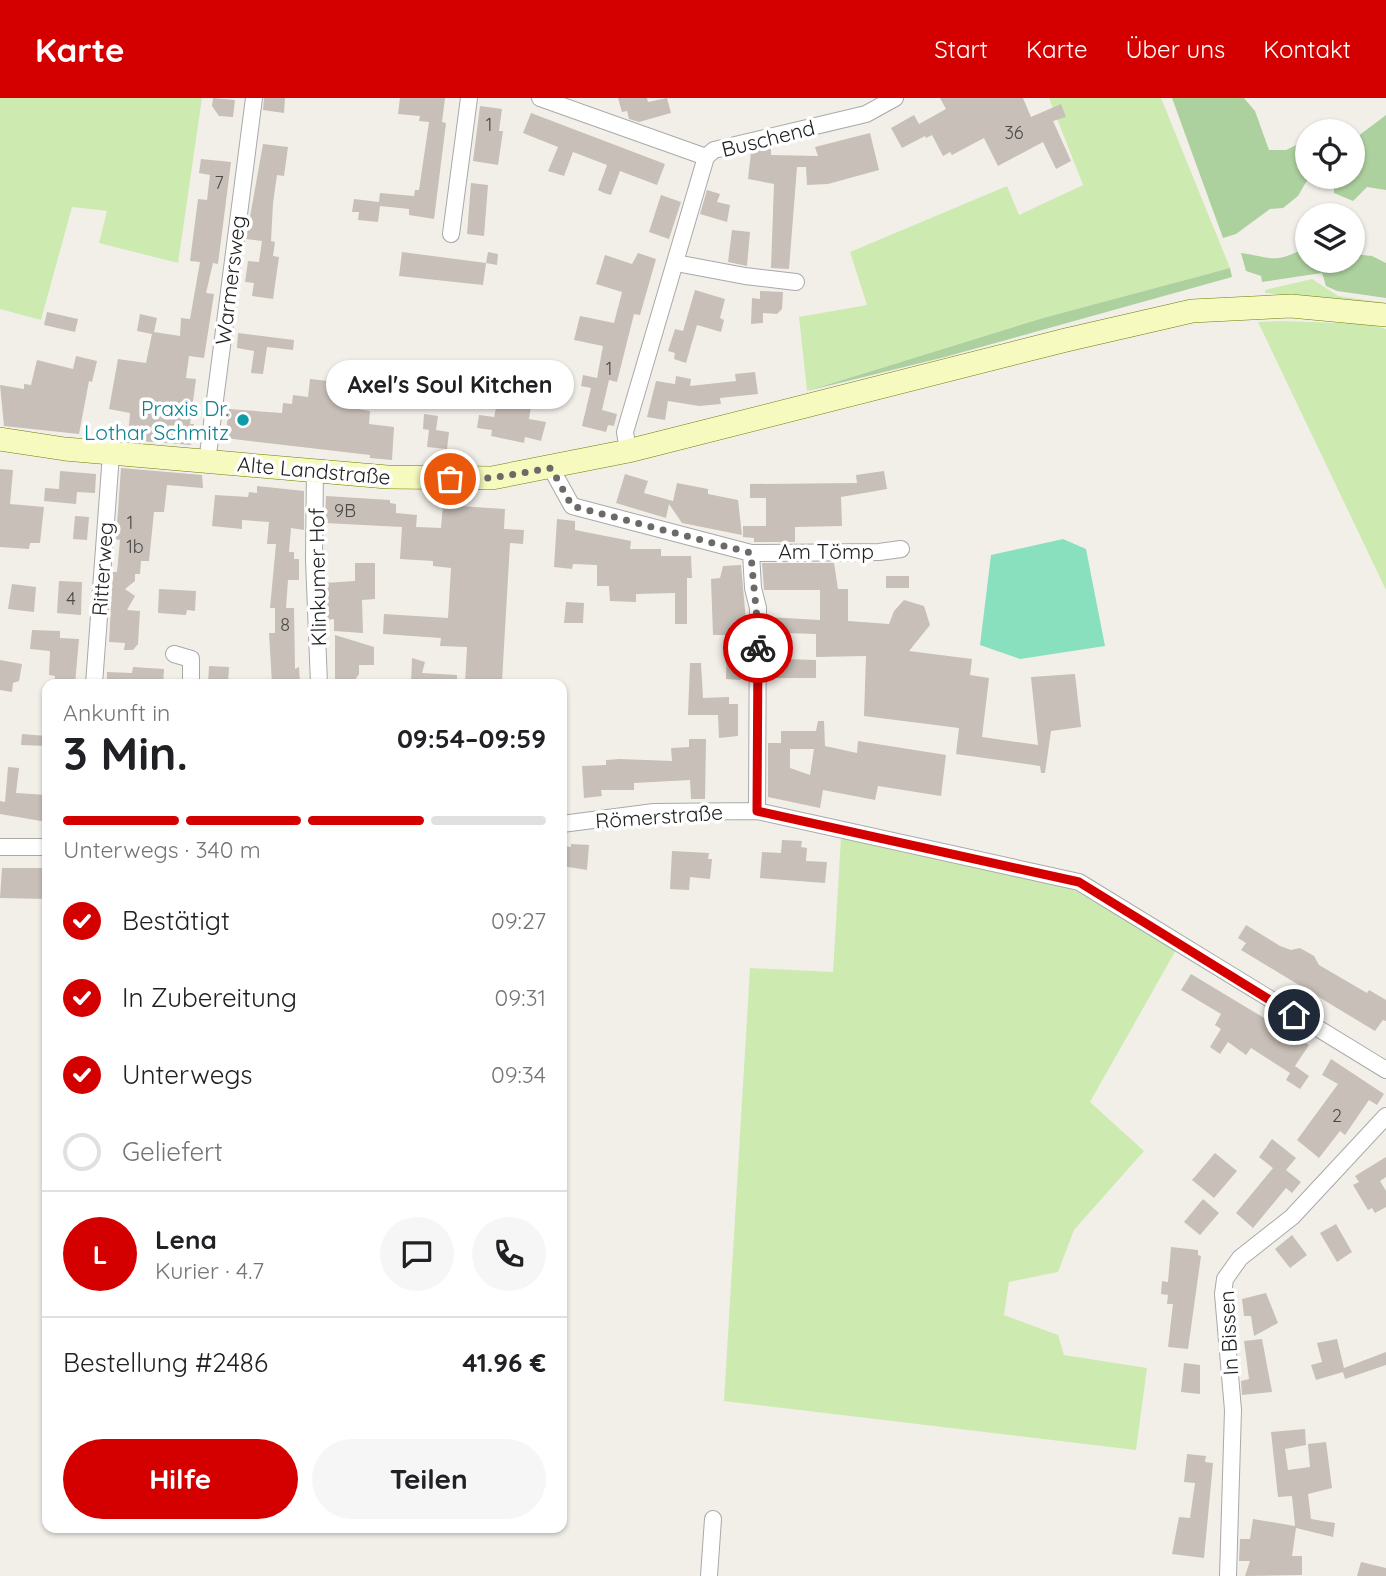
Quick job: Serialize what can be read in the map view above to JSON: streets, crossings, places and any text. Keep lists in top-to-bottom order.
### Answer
{
  "streets": {
    "main road": ["Alte Landstraße"],
    "street": [
      "Buschend",
      "Warmersweg",
      "Am Tömp",
      "Ritterweg",
      "Klinkumer Hof",
      "Römerstraße",
      "In Bissen"
    ]
  },
  "crossings": [
    ["Buschend", "Alte Landstraße"],
    ["Warmersweg", "Alte Landstraße"],
    ["Alte Landstraße", "Am Tömp"],
    ["Alte Landstraße", "Ritterweg"],
    ["Alte Landstraße", "Klinkumer Hof"],
    ["Am Tömp", "Römerstraße"]
  ],
  "places": ["Praxis Dr. Lothar Schmitz", "Axel's Soul Kitchen"],
  "house_numbers": [
    "1",
    "36",
    "7",
    "1",
    "9B",
    "1",
    "1b",
    "4",
    "8",
    "2"
  ],
  "page": {
    "header": "Karte",
    "nav": [
      "Start",
      "Karte",
      "Über uns",
      "Kontakt"
    ],
    "bubble": "Axel's Soul Kitchen",
    "heading": ["3 Min.", "Ankunft in", "09:54–09:59"],
    "panel": [
      "Lena",
      "Kurier · 4.7",
      "Bestellung #2486",
      "41.96 €"
    ],
    "bar": "Unterwegs · 340 m",
    "list": [
      ["Bestätigt", "09:27"],
      ["In Zubereitung", "09:31"],
      ["Unterwegs", "09:34"],
      "Geliefert"
    ],
    "round": "L",
    "buttons": ["Hilfe", "Teilen"]
  }
}
